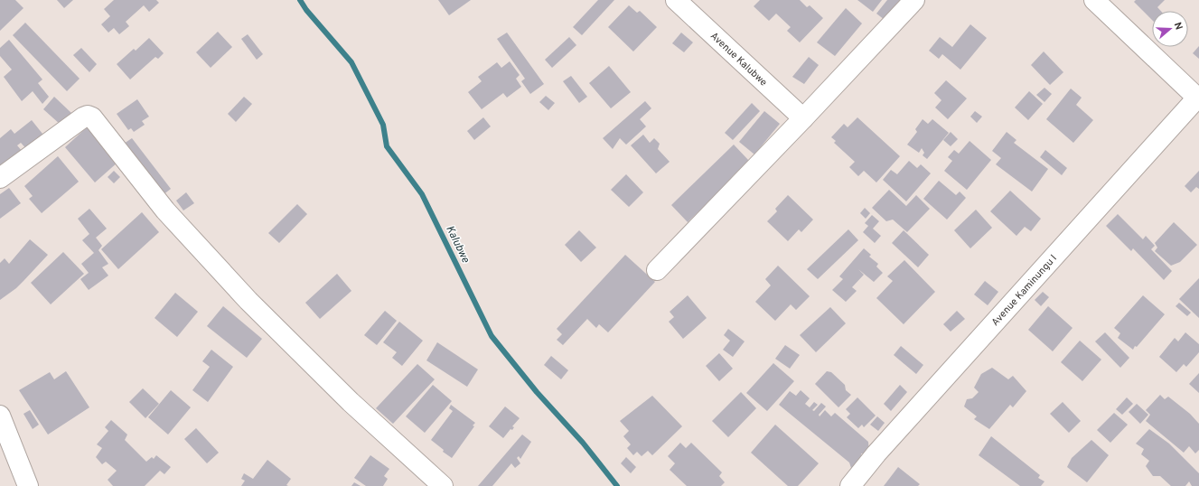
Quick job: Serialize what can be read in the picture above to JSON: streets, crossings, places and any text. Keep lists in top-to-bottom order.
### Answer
{
  "streets": {
    "street": ["Avenue Kalubwe", "Avenue Kaminungu I"]
  },
  "water": ["Kalubwe"],
  "north": "right"
}
